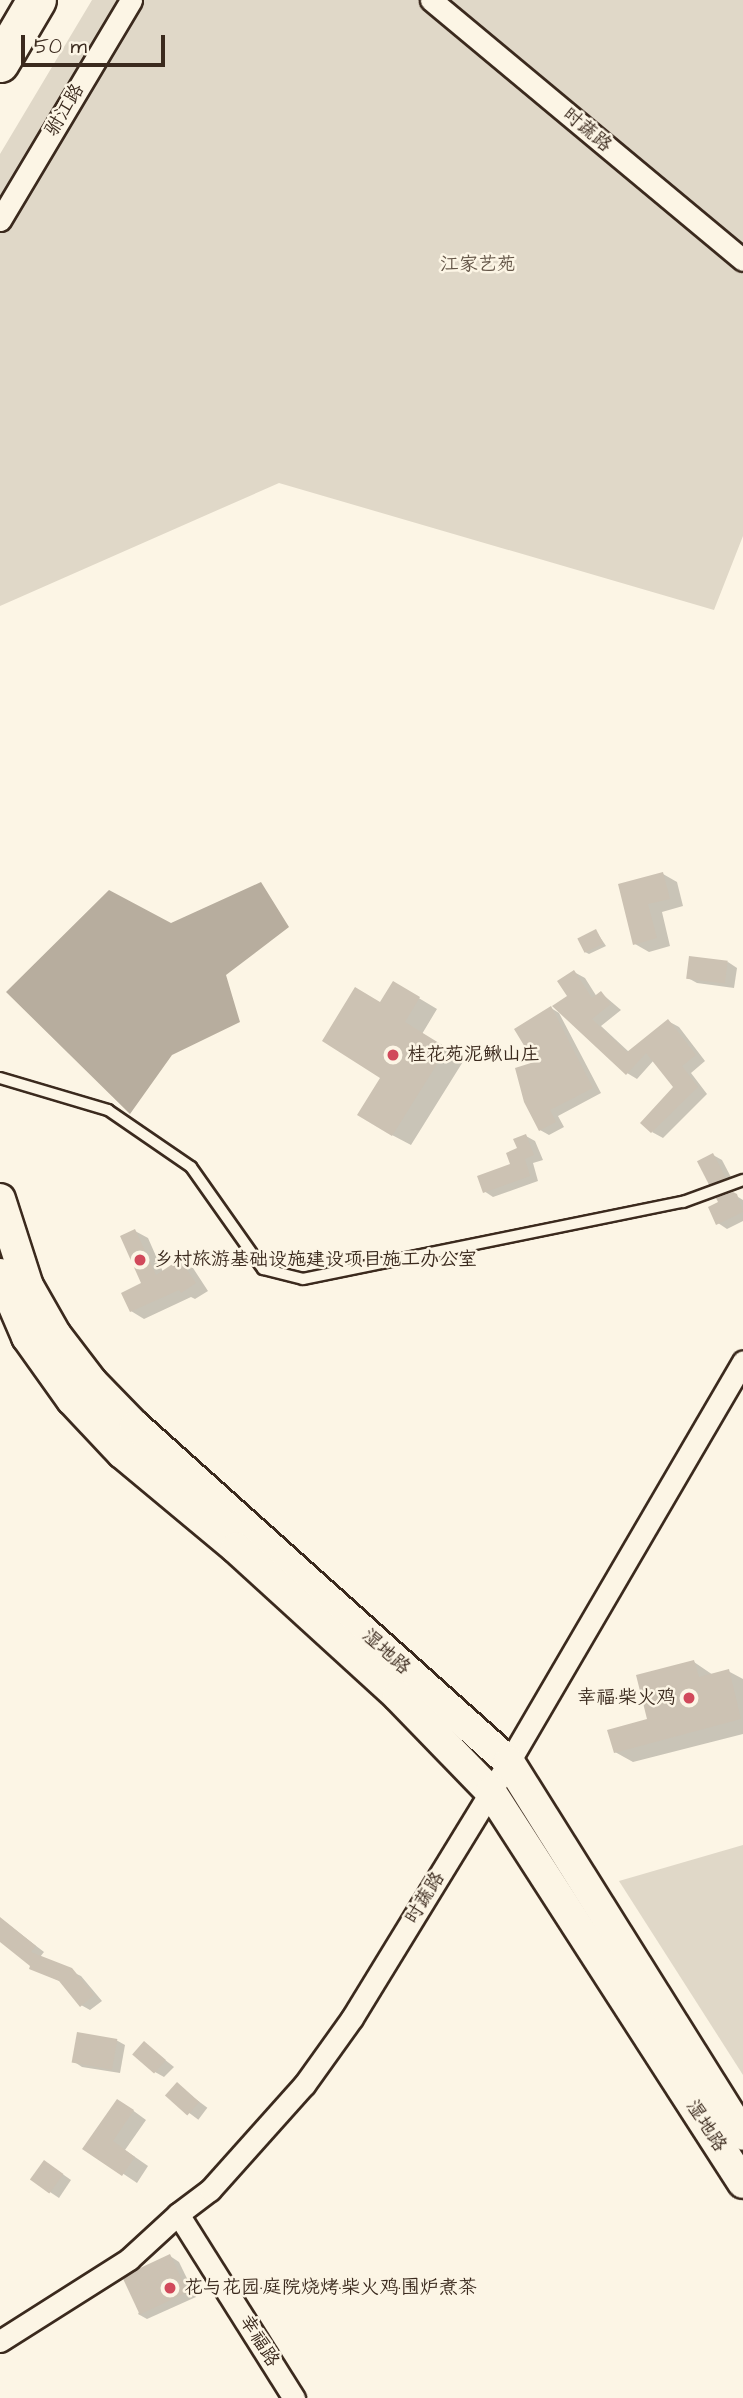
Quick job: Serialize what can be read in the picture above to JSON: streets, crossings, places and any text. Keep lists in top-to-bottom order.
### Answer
{
  "streets": {
    "street": [
      "驸江路",
      "时蔬路",
      "湿地路",
      "幸福路"
    ]
  },
  "crossings": [
    ["时蔬路", "湿地路"],
    ["时蔬路", "幸福路"]
  ],
  "parks": ["江家艺苑"],
  "places": [
    "桂花苑泥鳅山庄",
    "乡村旅游基础设施建设项目施工办公室",
    "幸福·柴火鸡",
    "花与花园·庭院烧烤·柴火鸡·围炉煮茶"
  ],
  "scale_bar": "50 m"
}
